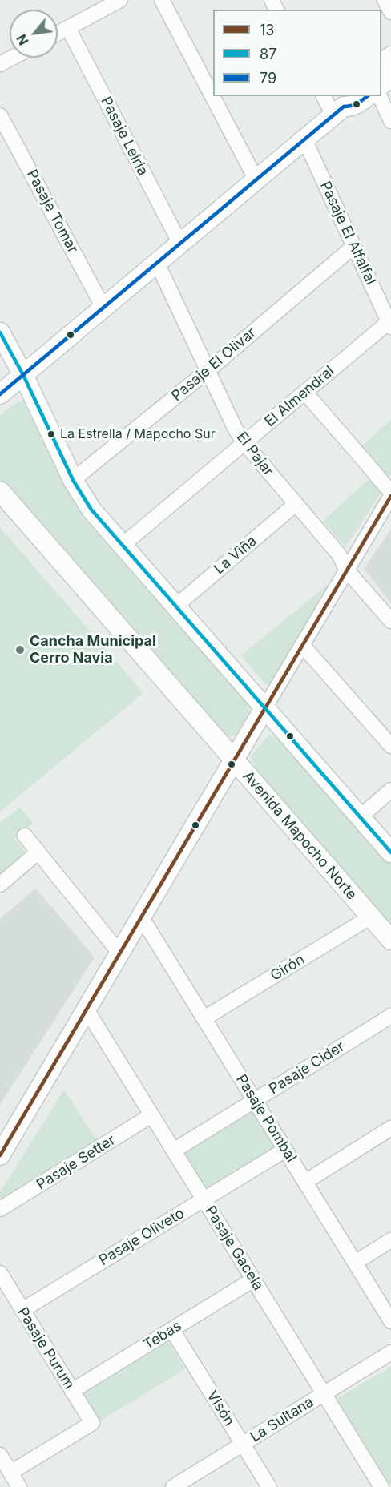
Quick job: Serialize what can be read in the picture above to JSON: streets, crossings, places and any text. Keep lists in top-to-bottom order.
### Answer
{
  "streets": {
    "street": [
      "Pasaje Leiria",
      "Pasaje Tomar",
      "Pasaje El Alfalfal",
      "Pasaje El Olivar",
      "El Almendral",
      "El Pajar",
      "La Viña",
      "Avenida Mapocho Norte",
      "Girón",
      "Pasaje Cider",
      "Pasaje Pombal",
      "Pasaje Setter",
      "Pasaje Oliveto",
      "Pasaje Gacela",
      "Tebas",
      "Pasaje Purum",
      "Visón",
      "La Sultana"
    ]
  },
  "crossings": [
    ["Pasaje El Alfalfal", "Pasaje El Olivar"],
    ["Pasaje El Alfalfal", "El Almendral"],
    ["Pasaje El Olivar", "El Pajar"],
    ["El Almendral", "El Pajar"],
    ["El Pajar", "La Viña"],
    ["Avenida Mapocho Norte", "Girón"],
    ["Girón", "Pasaje Pombal"],
    ["Pasaje Cider", "Pasaje Pombal"],
    ["Pasaje Cider", "Pasaje Gacela"],
    ["Pasaje Pombal", "Pasaje Oliveto"],
    ["Pasaje Setter", "Pasaje Gacela"],
    ["Pasaje Oliveto", "Pasaje Gacela"],
    ["Pasaje Oliveto", "Pasaje Purum"],
    ["Pasaje Gacela", "Tebas"],
    ["Pasaje Gacela", "La Sultana"],
    ["Tebas", "Pasaje Purum"],
    ["Tebas", "Visón"],
    ["Visón", "La Sultana"]
  ],
  "places": ["La Estrella / Mapocho Sur", "Cancha Municipal Cerro Navia"],
  "lines": ["transit line 79", "transit line 87", "transit line 13"],
  "legend": ["13", "87", "79"],
  "north": "bottom left"
}
